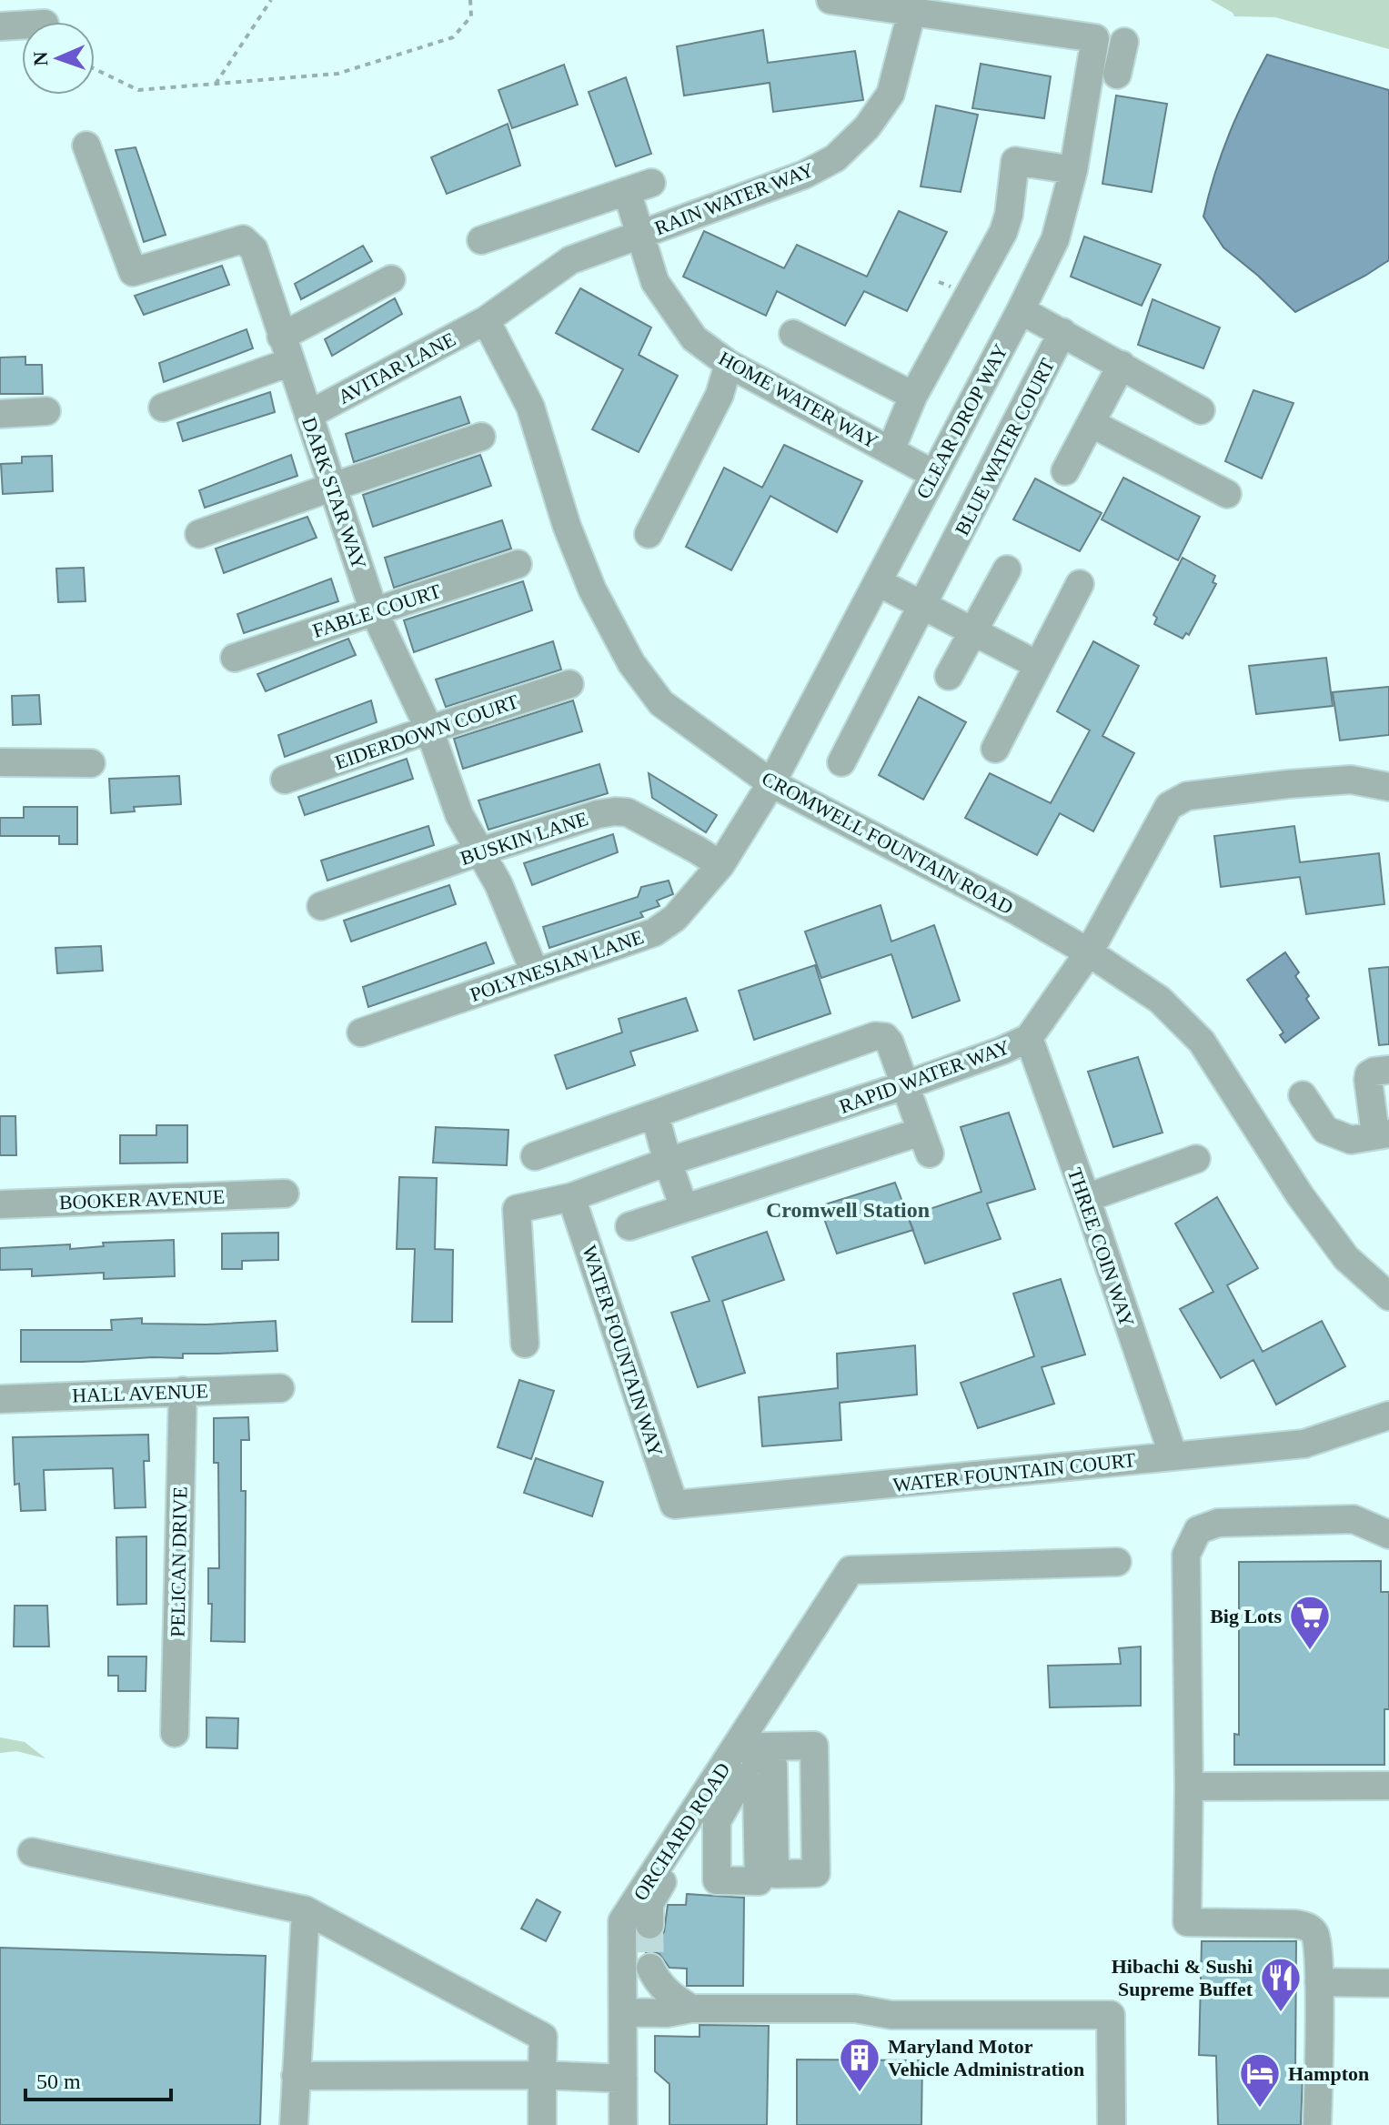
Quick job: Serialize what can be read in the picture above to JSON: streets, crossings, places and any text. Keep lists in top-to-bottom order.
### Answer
{
  "streets": {
    "street": [
      "RAIN WATER WAY",
      "AVITAR LANE",
      "HOME WATER WAY",
      "CLEAR DROP WAY",
      "BLUE WATER COURT",
      "DARK STAR WAY",
      "FABLE COURT",
      "EIDERDOWN COURT",
      "BUSKIN LANE",
      "CROMWELL FOUNTAIN ROAD",
      "POLYNESIAN LANE",
      "RAPID WATER WAY",
      "BOOKER AVENUE",
      "THREE COIN WAY",
      "WATER FOUNTAIN WAY",
      "HALL AVENUE",
      "WATER FOUNTAIN COURT",
      "PELICAN DRIVE",
      "ORCHARD ROAD"
    ]
  },
  "crossings": [
    ["RAIN WATER WAY", "AVITAR LANE"],
    ["RAIN WATER WAY", "HOME WATER WAY"],
    ["RAIN WATER WAY", "CLEAR DROP WAY"],
    ["RAIN WATER WAY", "CROMWELL FOUNTAIN ROAD"],
    ["AVITAR LANE", "DARK STAR WAY"],
    ["AVITAR LANE", "CROMWELL FOUNTAIN ROAD"],
    ["HOME WATER WAY", "CLEAR DROP WAY"],
    ["CLEAR DROP WAY", "CROMWELL FOUNTAIN ROAD"],
    ["CLEAR DROP WAY", "POLYNESIAN LANE"],
    ["DARK STAR WAY", "FABLE COURT"],
    ["DARK STAR WAY", "EIDERDOWN COURT"],
    ["DARK STAR WAY", "BUSKIN LANE"],
    ["DARK STAR WAY", "POLYNESIAN LANE"],
    ["BUSKIN LANE", "POLYNESIAN LANE"],
    ["CROMWELL FOUNTAIN ROAD", "POLYNESIAN LANE"],
    ["CROMWELL FOUNTAIN ROAD", "RAPID WATER WAY"],
    ["RAPID WATER WAY", "THREE COIN WAY"],
    ["RAPID WATER WAY", "WATER FOUNTAIN WAY"],
    ["THREE COIN WAY", "WATER FOUNTAIN COURT"],
    ["WATER FOUNTAIN WAY", "WATER FOUNTAIN COURT"],
    ["HALL AVENUE", "PELICAN DRIVE"]
  ],
  "districts": ["Cromwell Station"],
  "places": {
    "supermarket": ["Big Lots"],
    "restaurant": ["Hibachi & Sushi Supreme Buffet"],
    "building": ["Maryland Motor Vehicle Administration"],
    "hotel": ["Hampton"]
  },
  "scale_bar": "50 m",
  "north": "left"
}
